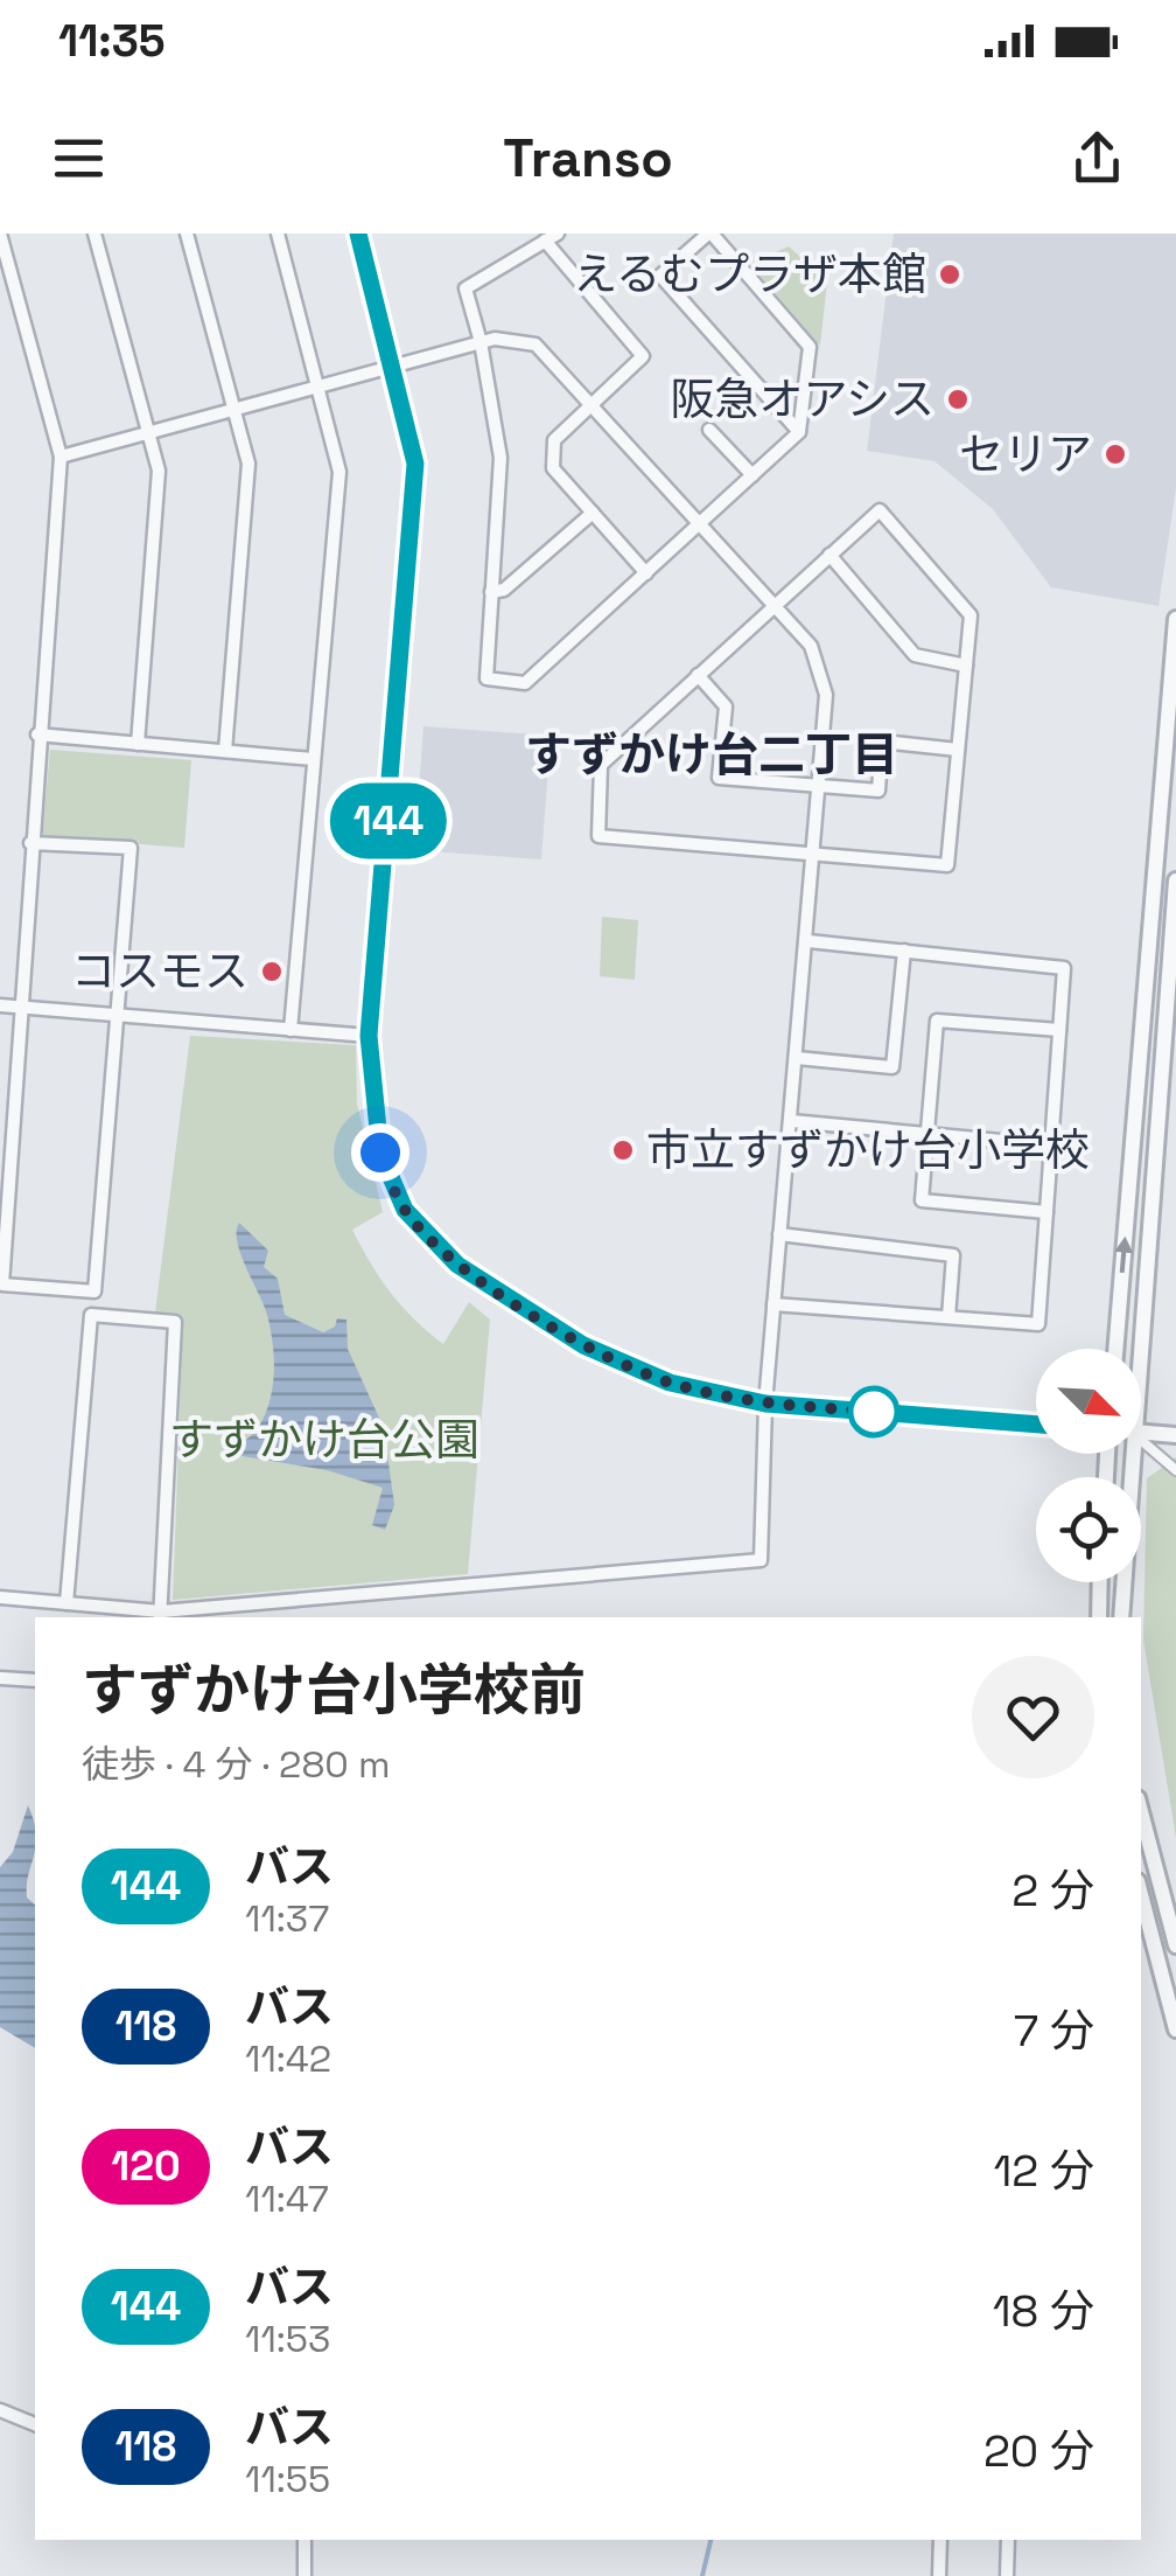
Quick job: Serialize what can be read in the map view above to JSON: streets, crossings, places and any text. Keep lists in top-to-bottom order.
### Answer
{
  "districts": ["すずかけ台二丁目"],
  "parks": ["すずかけ台公園"],
  "places": [
    "えるむプラザ本館",
    "阪急オアシス",
    "セリア",
    "コスモス",
    "市立すずかけ台小学校"
  ],
  "lines": ["bus line 144"],
  "north": "bottom right",
  "page": {
    "status": "11:35",
    "header": "Transo",
    "on_map": "144",
    "heading": ["すずかけ台小学校前", "徒歩 · 4 分 · 280 m"],
    "list": [
      {
        "mark": "144",
        "name": "バス",
        "note": "11:37",
        "value": "2 分"
      },
      {
        "mark": "118",
        "name": "バス",
        "note": "11:42",
        "value": "7 分"
      },
      {
        "mark": "120",
        "name": "バス",
        "note": "11:47",
        "value": "12 分"
      },
      {
        "mark": "144",
        "name": "バス",
        "note": "11:53",
        "value": "18 分"
      },
      {
        "mark": "118",
        "name": "バス",
        "note": "11:55",
        "value": "20 分"
      }
    ]
  }
}
